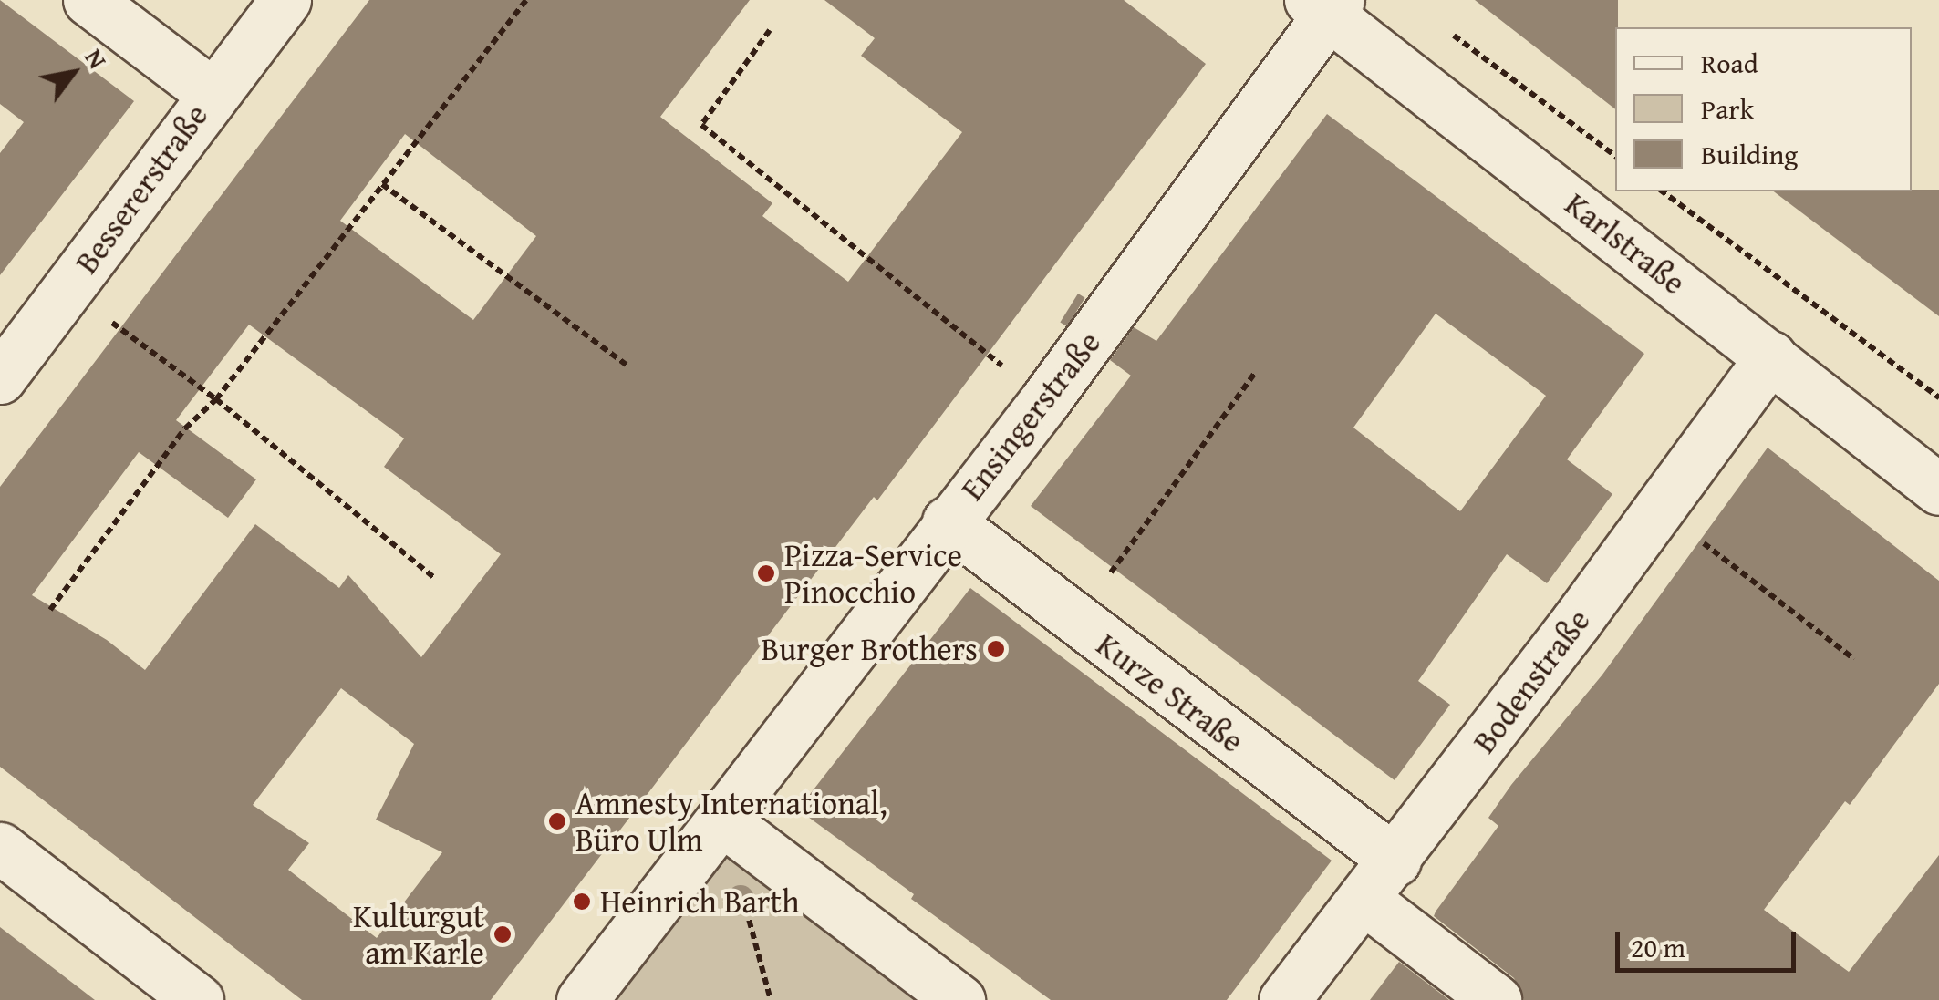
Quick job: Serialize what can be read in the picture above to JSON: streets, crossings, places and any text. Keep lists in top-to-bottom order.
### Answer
{
  "streets": {
    "street": [
      "Bessererstraße",
      "Karlstraße",
      "Ensingerstraße",
      "Bodenstraße",
      "Kurze Straße"
    ]
  },
  "crossings": [
    ["Karlstraße", "Ensingerstraße"],
    ["Karlstraße", "Bodenstraße"],
    ["Ensingerstraße", "Kurze Straße"],
    ["Bodenstraße", "Kurze Straße"]
  ],
  "places": [
    "Pizza-Service Pinocchio",
    "Burger Brothers",
    "Amnesty International, Büro Ulm",
    "Heinrich Barth",
    "Kulturgut am Karle"
  ],
  "legend": ["Road", "Park", "Building"],
  "scale_bar": "20 m",
  "north": "top right"
}
